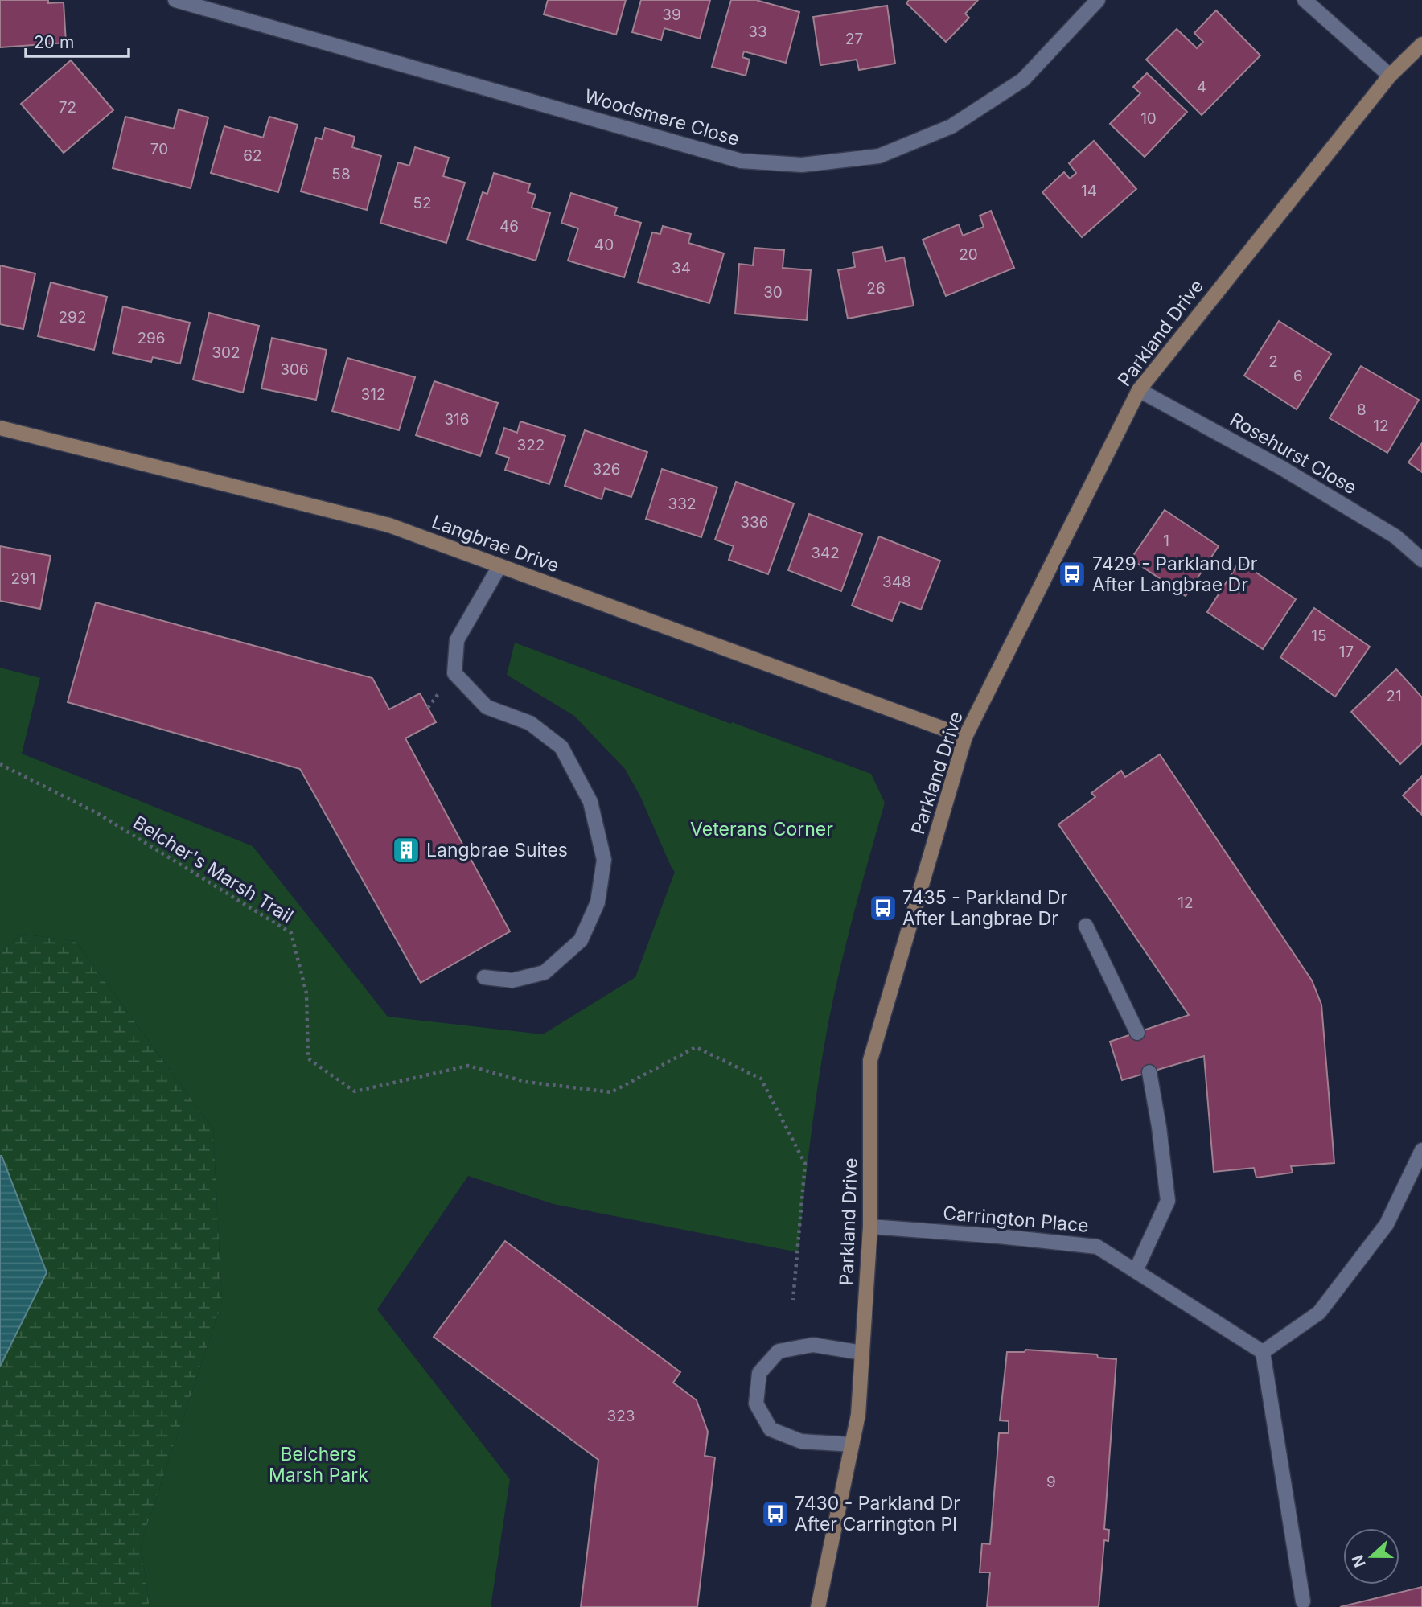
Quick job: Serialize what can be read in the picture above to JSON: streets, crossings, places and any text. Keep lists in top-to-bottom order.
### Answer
{
  "streets": {
    "street": [
      "Woodsmere Close",
      "Parkland Drive",
      "Rosehurst Close",
      "Langbrae Drive",
      "Carrington Place"
    ],
    "path": ["Belcher's Marsh Trail"]
  },
  "crossings": [
    ["Parkland Drive", "Rosehurst Close"],
    ["Parkland Drive", "Langbrae Drive"],
    ["Parkland Drive", "Carrington Place"]
  ],
  "parks": ["Veterans Corner", "Belchers Marsh Park"],
  "places": {
    "bus stop": ["7429 - Parkland Dr After Langbrae Dr", "7435 - Parkland Dr After Langbrae Dr", "7430 - Parkland Dr After Carrington Pl"],
    "building": ["Langbrae Suites"]
  },
  "house_numbers": [
    "39",
    "33",
    "27",
    "4",
    "72",
    "10",
    "70",
    "62",
    "58",
    "14",
    "52",
    "46",
    "40",
    "20",
    "34",
    "26",
    "30",
    "292",
    "296",
    "302",
    "2",
    "306",
    "6",
    "312",
    "8",
    "316",
    "12",
    "322",
    "326",
    "332",
    "336",
    "1",
    "342",
    "291",
    "348",
    "15",
    "17",
    "21",
    "12",
    "323",
    "9"
  ],
  "scale_bar": "20 m",
  "north": "left"
}
